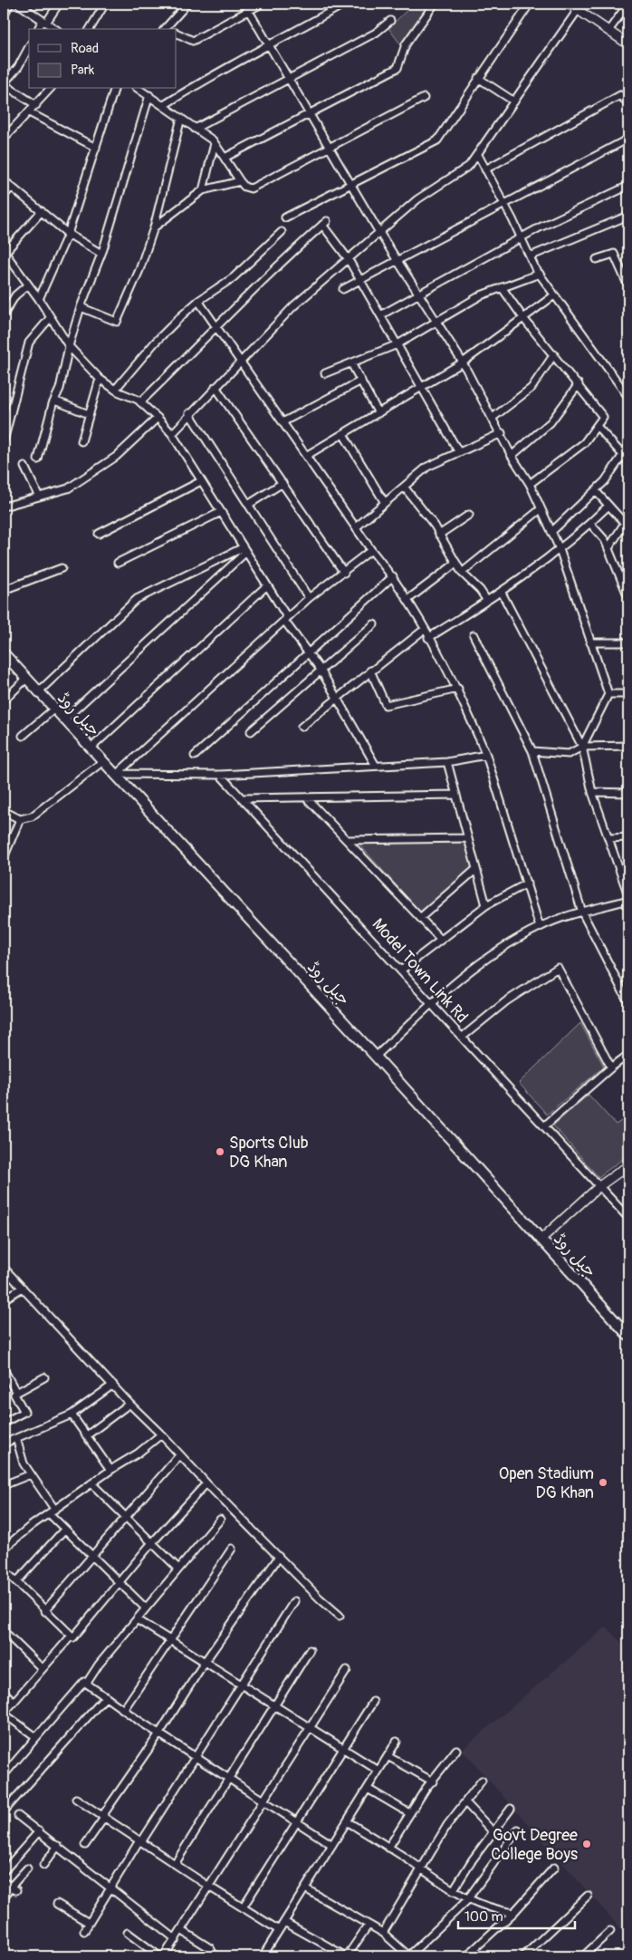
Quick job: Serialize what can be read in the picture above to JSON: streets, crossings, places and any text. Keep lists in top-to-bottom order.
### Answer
{
  "streets": {
    "main road": ["جیل روڈ"],
    "street": ["Model Town Link Rd"]
  },
  "places": ["Sports Club DG Khan", "Open Stadium DG Khan", "Govt Degree College Boys"],
  "legend": ["Road", "Park"],
  "scale_bar": "100 m"
}
